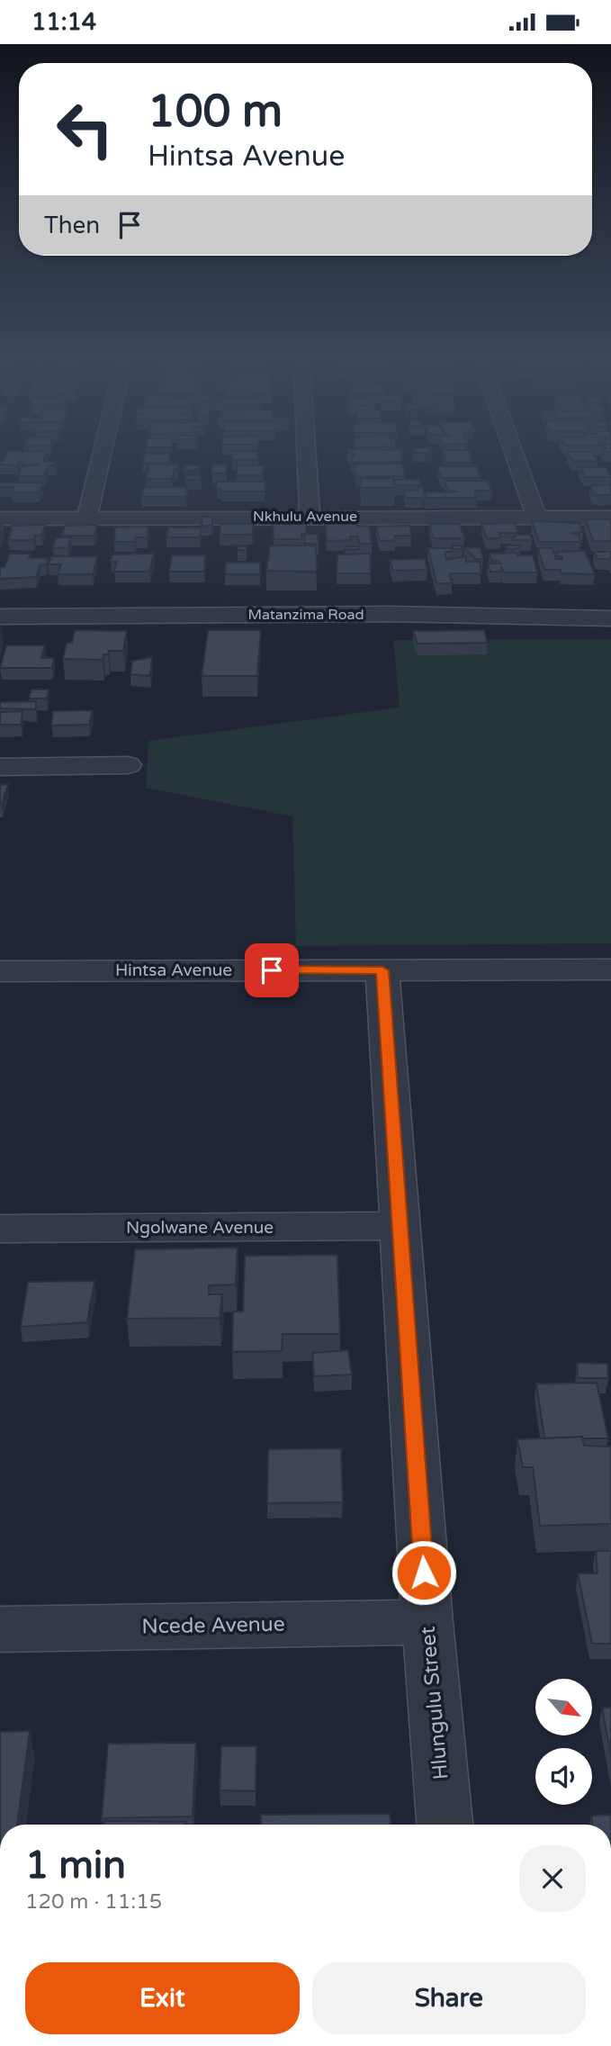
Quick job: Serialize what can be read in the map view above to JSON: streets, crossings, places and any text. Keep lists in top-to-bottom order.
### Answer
{
  "streets": {
    "street": [
      "Nkhulu Avenue",
      "Matanzima Road",
      "Hintsa Avenue",
      "Ngolwane Avenue",
      "Ncede Avenue",
      "Hlungulu Street"
    ]
  },
  "crossings": [
    ["Hintsa Avenue", "Hlungulu Street"],
    ["Ngolwane Avenue", "Hlungulu Street"],
    ["Ncede Avenue", "Hlungulu Street"]
  ],
  "north": "bottom right",
  "page": {
    "status": "11:14",
    "turn": ["100 m", "Hintsa Avenue"],
    "then": "Then",
    "heading": ["1 min", "120 m · 11:15"],
    "buttons": ["Exit", "Share"]
  }
}
